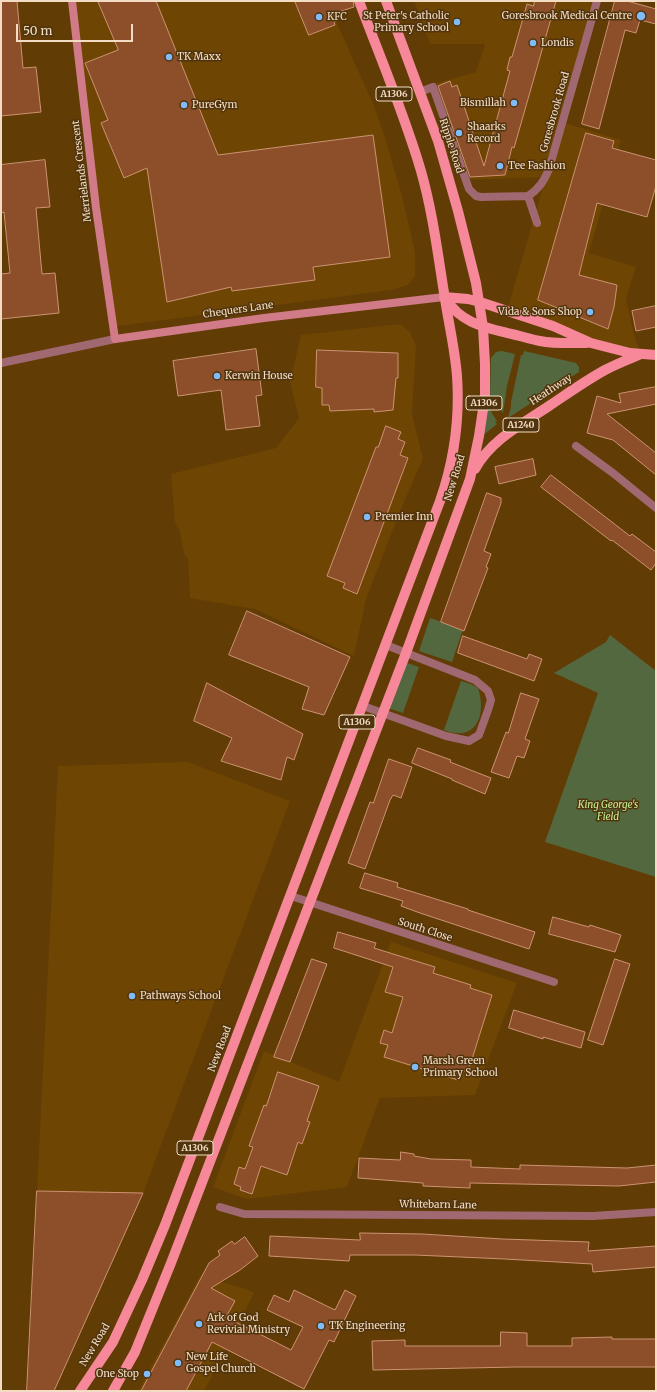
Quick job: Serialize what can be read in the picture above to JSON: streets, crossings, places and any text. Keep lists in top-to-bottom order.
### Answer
{
  "streets": {
    "main road": [
      "A1306",
      "Ripple Road",
      "Chequers Lane",
      "Heathway",
      "A1240",
      "New Road"
    ],
    "street": [
      "Goresbrook Road",
      "Merrielands Crescent",
      "South Close",
      "Whitebarn Lane"
    ]
  },
  "crossings": [
    ["A1306", "Chequers Lane"],
    ["A1306", "Heathway"],
    ["A1306", "New Road"],
    ["Ripple Road", "Chequers Lane"],
    ["Ripple Road", "Heathway"],
    ["Ripple Road", "New Road"],
    ["Merrielands Crescent", "Chequers Lane"],
    ["Chequers Lane", "Heathway"],
    ["Chequers Lane", "New Road"],
    ["Heathway", "New Road"],
    ["New Road", "South Close"]
  ],
  "parks": ["King George's Field"],
  "places": [
    "Goresbrook Medical Centre",
    "KFC",
    "St Peter's Catholic Primary School",
    "Londis",
    "TK Maxx",
    "Bismillah",
    "PureGym",
    "Shaarks Record",
    "Tee Fashion",
    "Vida & Sons Shop",
    "Kerwin House",
    "Premier Inn",
    "Pathways School",
    "Marsh Green Primary School",
    "Ark of God Revivial Ministry",
    "TK Engineering",
    "New Life Gospel Church",
    "One Stop"
  ],
  "scale_bar": "50 m"
}
